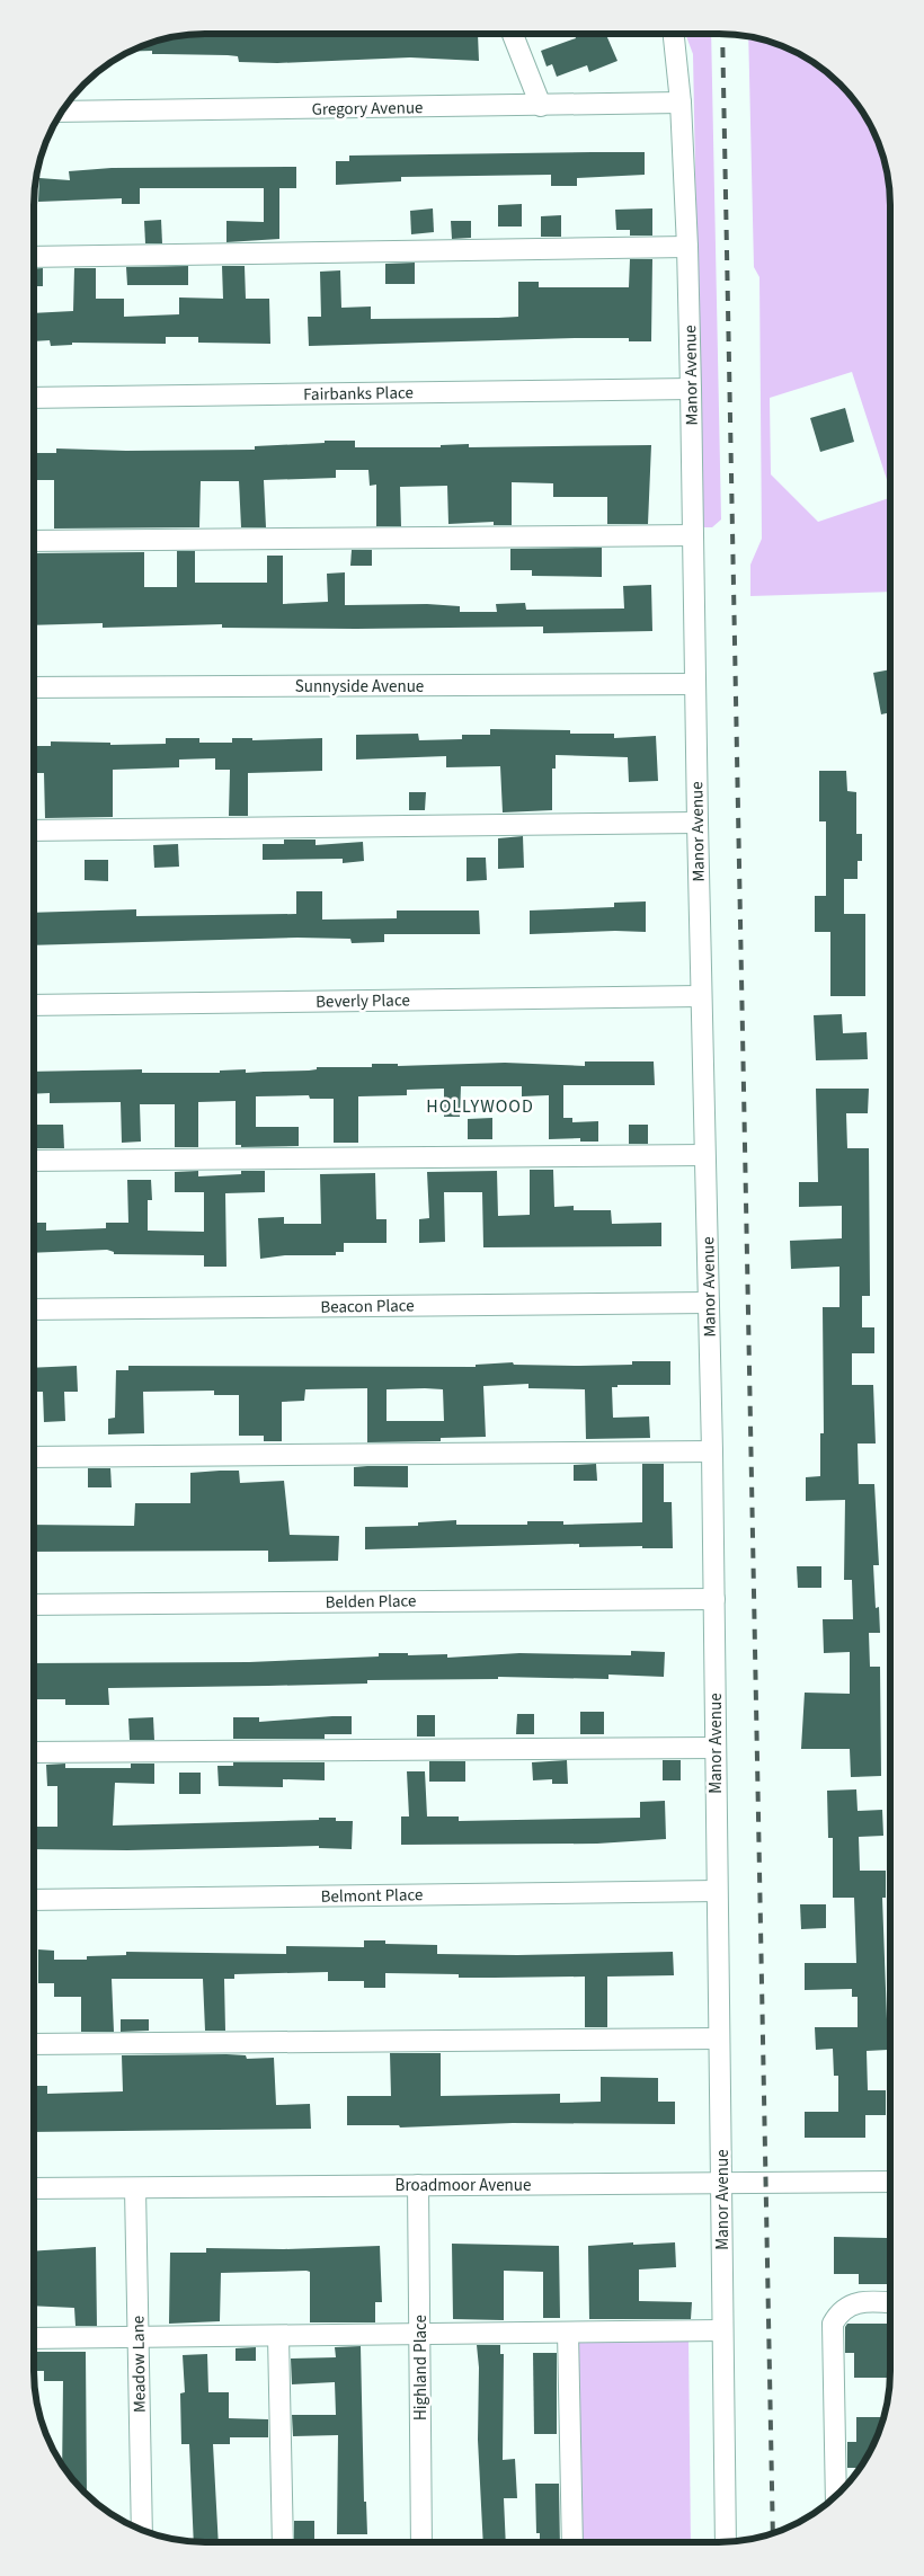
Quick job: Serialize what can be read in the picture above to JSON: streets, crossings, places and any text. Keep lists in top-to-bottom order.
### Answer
{
  "streets": {
    "street": [
      "Gregory Avenue",
      "Manor Avenue",
      "Fairbanks Place",
      "Sunnyside Avenue",
      "Beverly Place",
      "Beacon Place",
      "Belden Place",
      "Belmont Place",
      "Broadmoor Avenue",
      "Meadow Lane",
      "Highland Place"
    ]
  },
  "crossings": [
    ["Gregory Avenue", "Manor Avenue"],
    ["Manor Avenue", "Fairbanks Place"],
    ["Manor Avenue", "Sunnyside Avenue"],
    ["Manor Avenue", "Beverly Place"],
    ["Manor Avenue", "Beacon Place"],
    ["Manor Avenue", "Belden Place"],
    ["Manor Avenue", "Belmont Place"],
    ["Manor Avenue", "Broadmoor Avenue"],
    ["Broadmoor Avenue", "Meadow Lane"],
    ["Broadmoor Avenue", "Highland Place"]
  ],
  "districts": ["HOLLYWOOD"]
}
